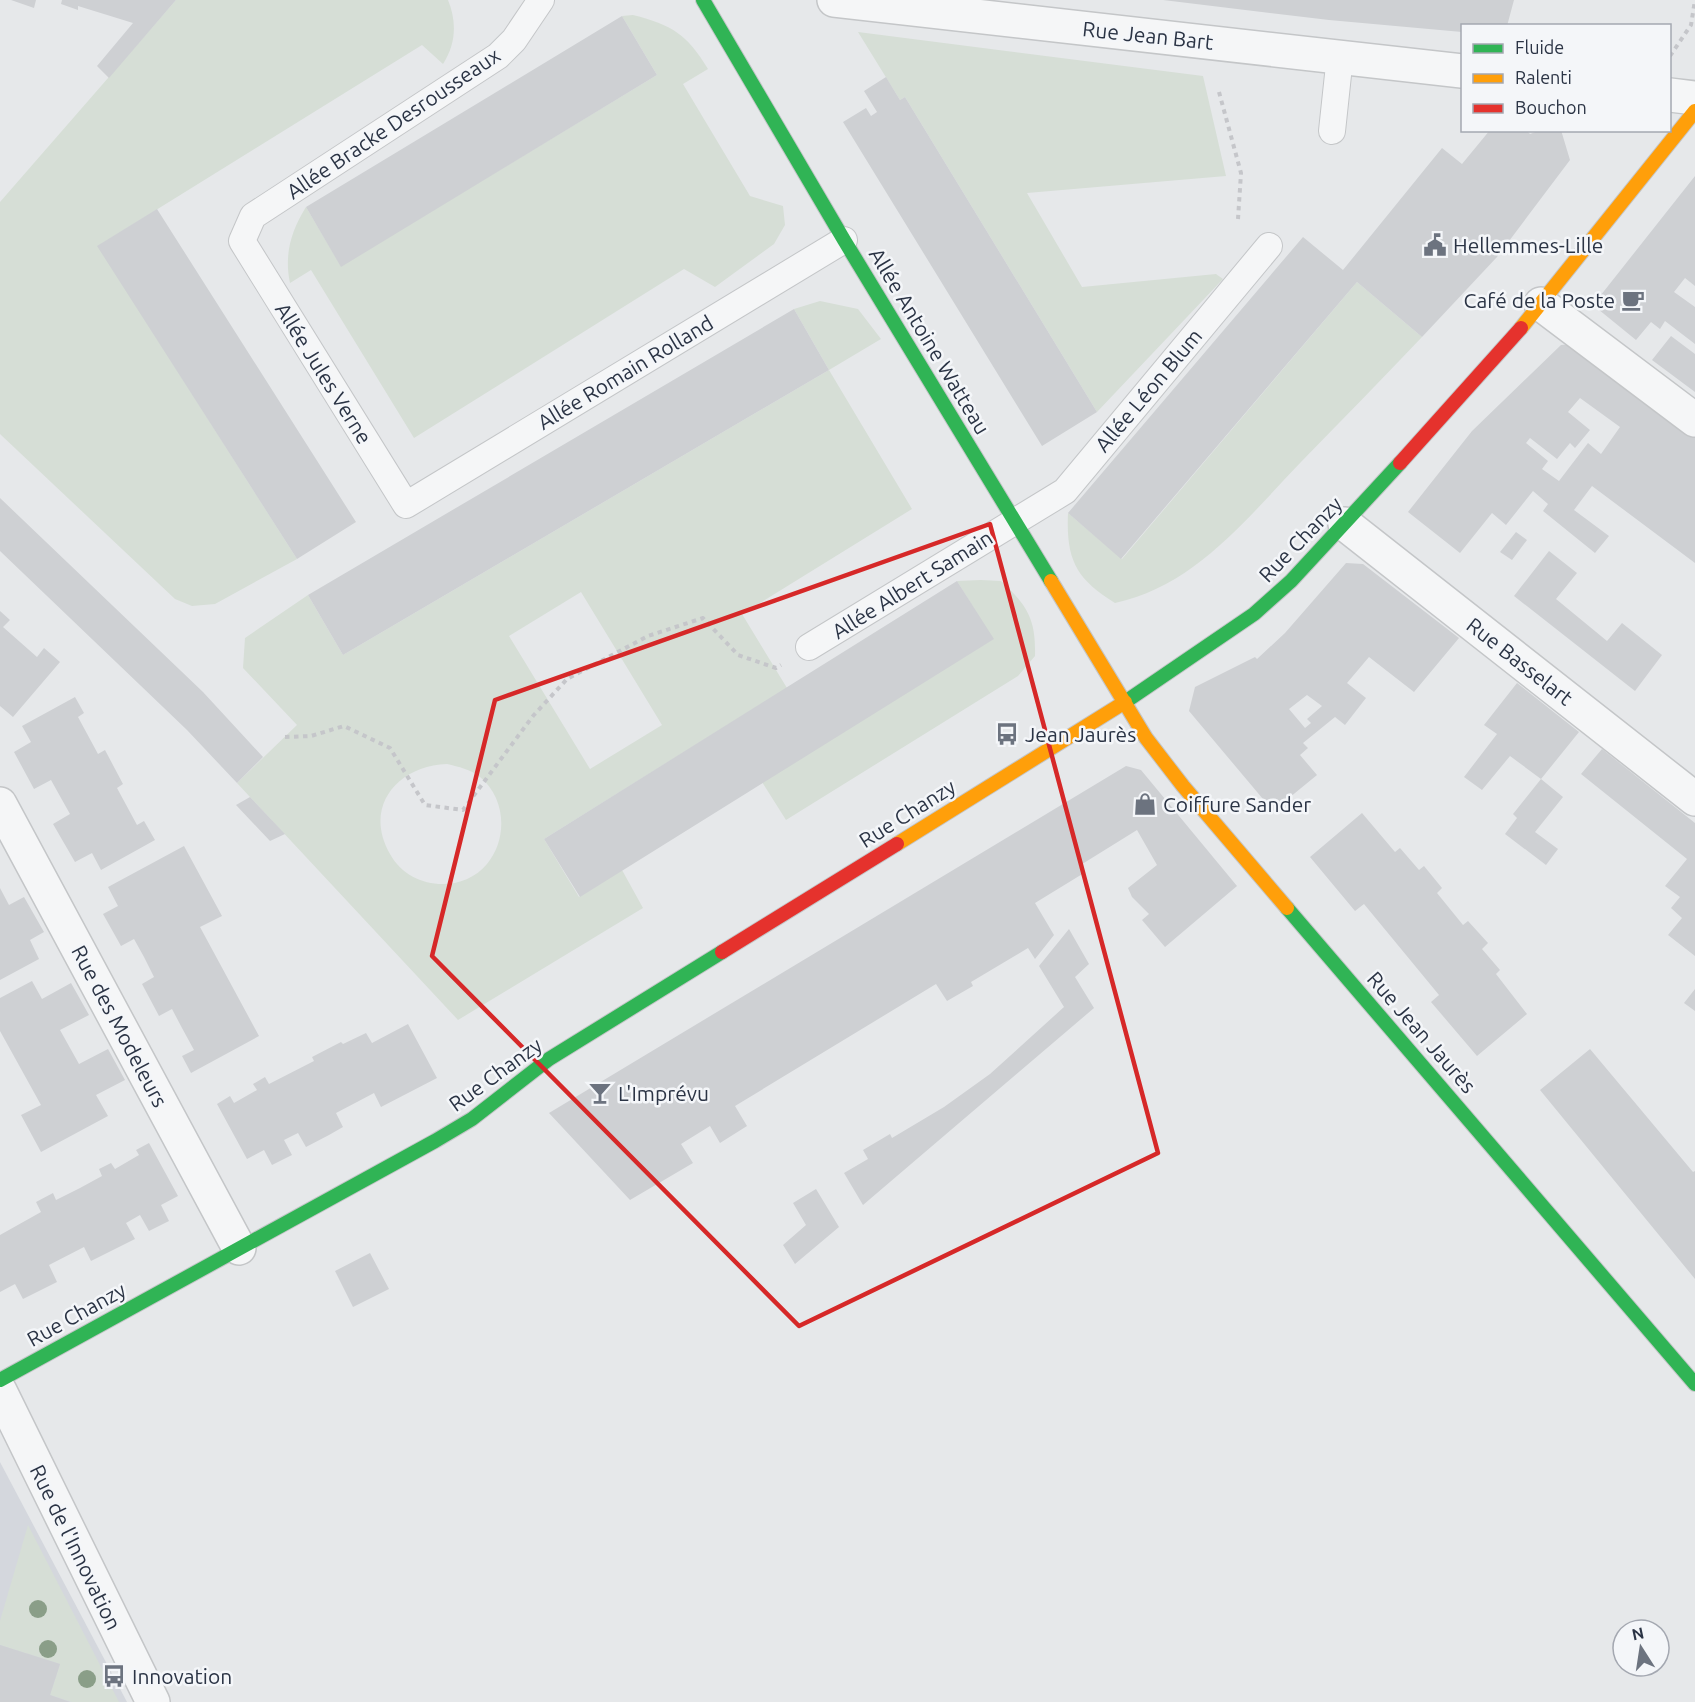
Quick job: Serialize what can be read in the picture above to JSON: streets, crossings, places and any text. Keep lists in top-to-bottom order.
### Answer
{
  "streets": {
    "street": [
      "Rue Jean Bart",
      "Allée Antoine Watteau",
      "Rue Chanzy",
      "Rue Basselart",
      "Rue des Modeleurs",
      "Rue Jean Jaurès",
      "Rue de l'Innovation"
    ],
    "lane": [
      "Allée Bracke Desrousseaux",
      "Allée Romain Rolland",
      "Allée Jules Verne",
      "Allée Léon Blum",
      "Allée Albert Samain"
    ]
  },
  "crossings": [
    ["Allée Bracke Desrousseaux", "Allée Jules Verne"],
    ["Allée Antoine Watteau", "Allée Romain Rolland"],
    ["Allée Antoine Watteau", "Allée Léon Blum"],
    ["Allée Antoine Watteau", "Rue Chanzy"],
    ["Allée Antoine Watteau", "Allée Albert Samain"],
    ["Allée Antoine Watteau", "Rue Jean Jaurès"],
    ["Allée Romain Rolland", "Allée Jules Verne"],
    ["Allée Léon Blum", "Allée Albert Samain"],
    ["Rue Chanzy", "Rue Basselart"],
    ["Rue Chanzy", "Rue des Modeleurs"],
    ["Rue Chanzy", "Rue Jean Jaurès"]
  ],
  "places": {
    "public building": ["Hellemmes-Lille"],
    "cafe": ["Café de la Poste"],
    "bus stop": ["Jean Jaurès", "Innovation"],
    "shop": ["Coiffure Sander"],
    "bar": ["L'Imprévu"]
  },
  "legend": ["Fluide", "Ralenti", "Bouchon"],
  "north": "top"
}
